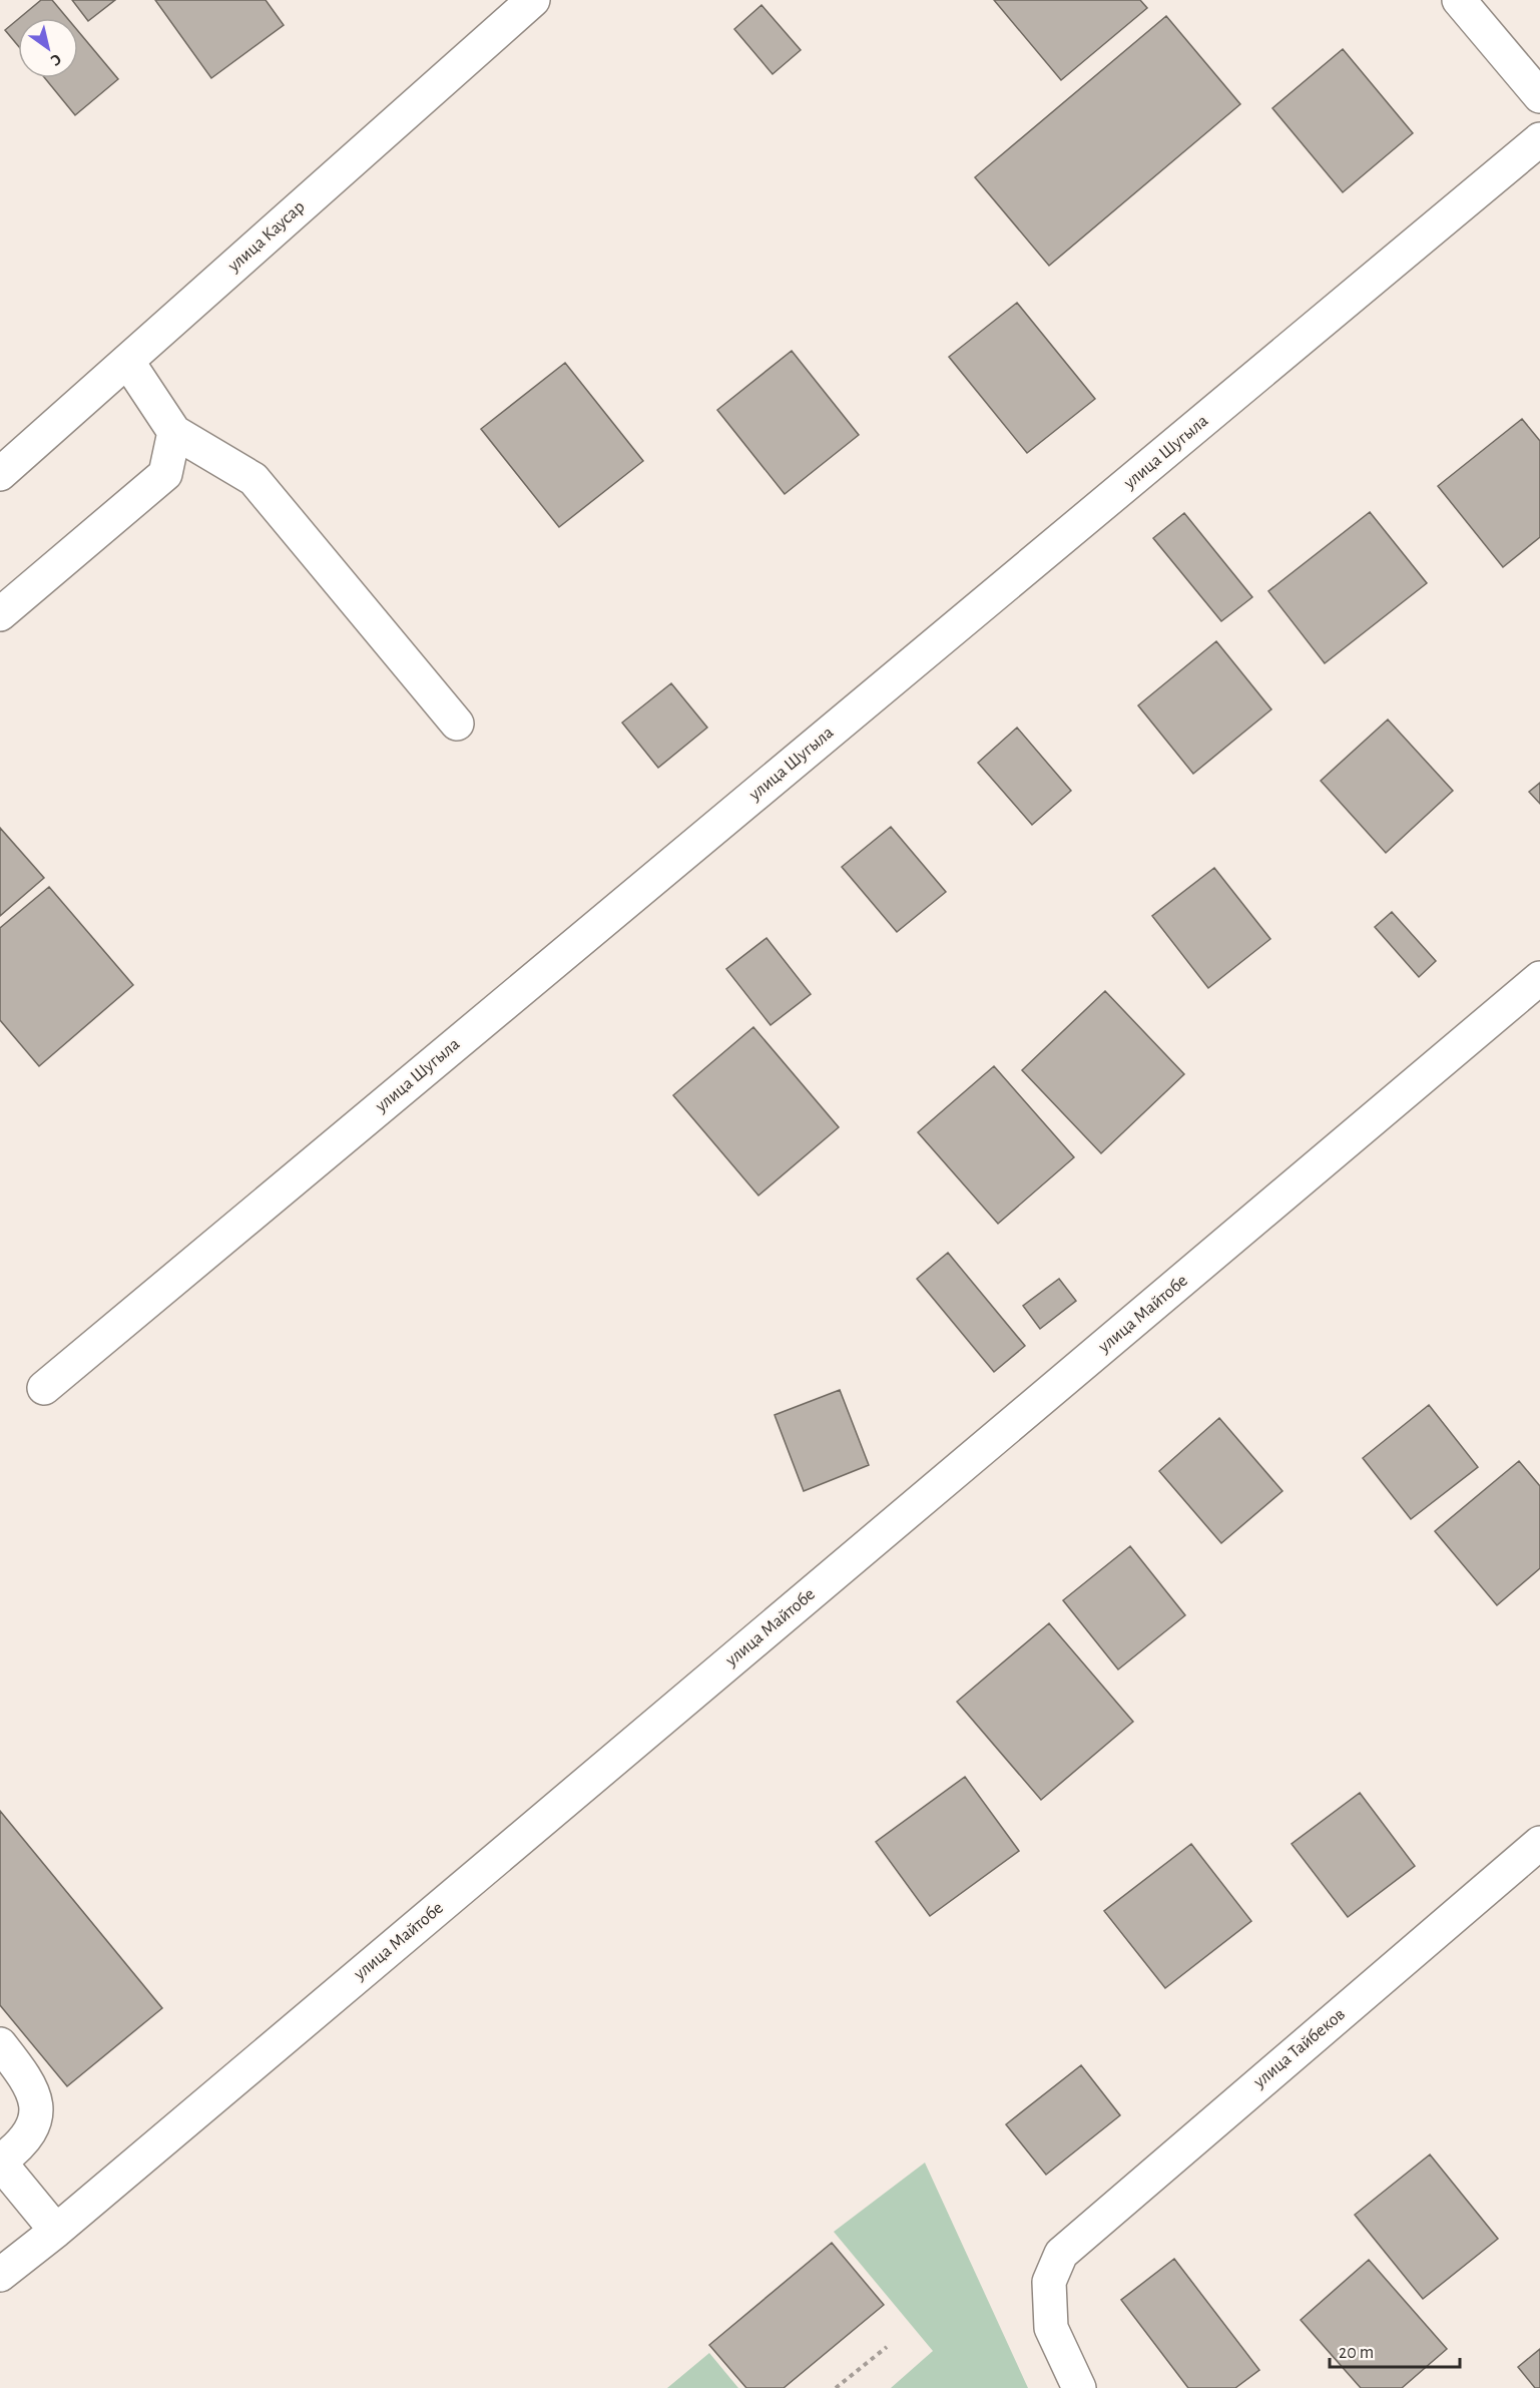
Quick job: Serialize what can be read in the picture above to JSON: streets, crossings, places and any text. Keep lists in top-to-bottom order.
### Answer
{
  "streets": {
    "street": [
      "улица Каусар",
      "улица Шугыла",
      "улица Майтобе",
      "улица Тайбеков"
    ]
  },
  "scale_bar": "20 m",
  "north": "bottom right"
}
